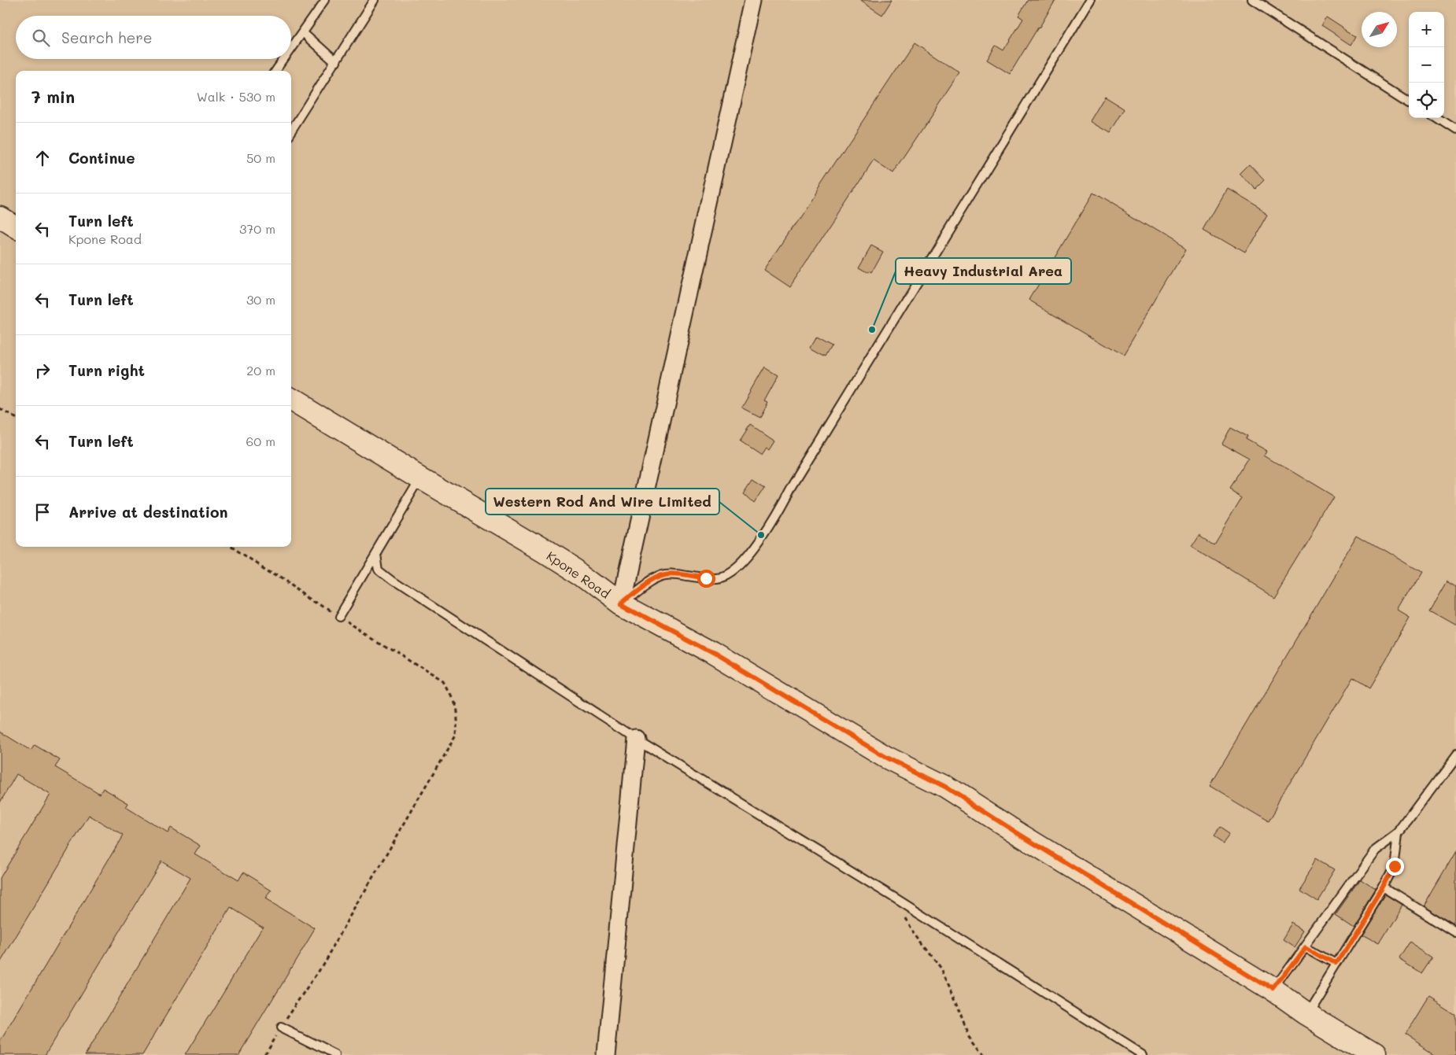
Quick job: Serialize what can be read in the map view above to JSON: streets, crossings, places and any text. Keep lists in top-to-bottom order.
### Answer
{
  "streets": {
    "main road": ["Kpone Road"]
  },
  "places": ["Heavy Industrial Area", "Western Rod And Wire Limited"],
  "north": "top right",
  "page": {
    "map_buttons": ["+", "−"],
    "search": "Search here",
    "heading": ["7 min", "Walk · 530 m"],
    "list": [
      ["Continue", "50 m"],
      ["Turn left", "Kpone Road", "370 m"],
      ["Turn left", "30 m"],
      ["Turn right", "20 m"],
      ["Turn left", "60 m"],
      "Arrive at destination"
    ]
  }
}
